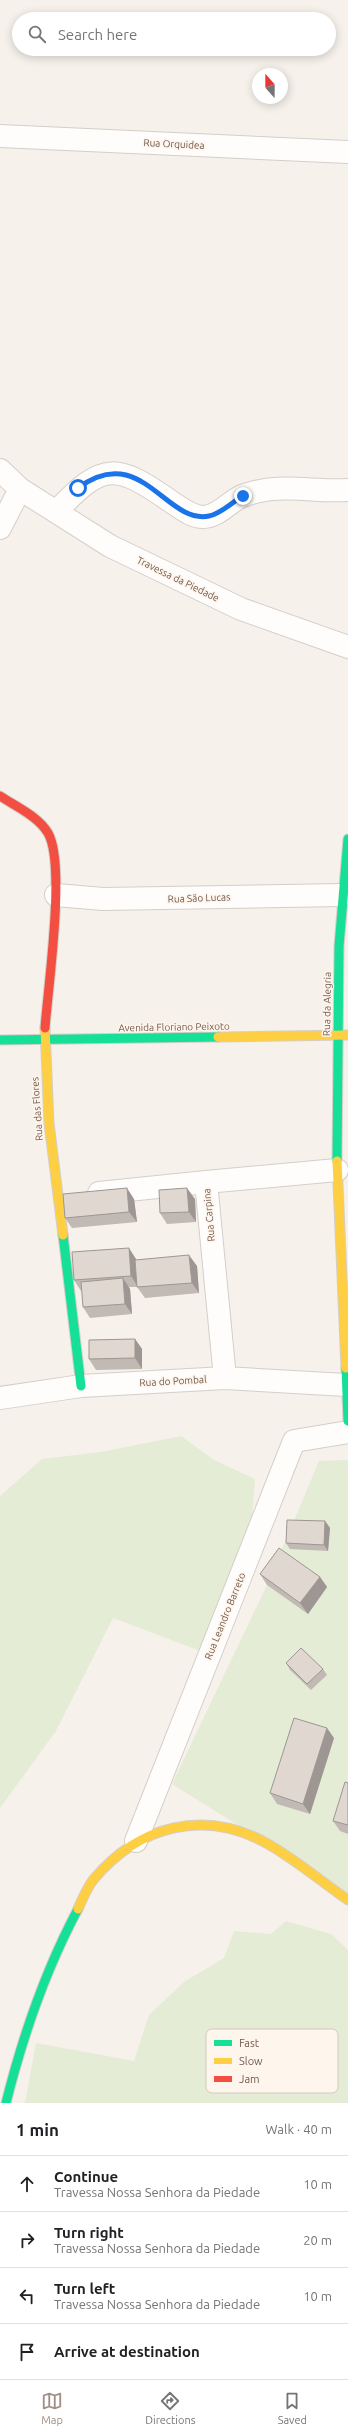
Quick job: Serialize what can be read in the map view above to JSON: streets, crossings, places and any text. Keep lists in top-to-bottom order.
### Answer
{
  "streets": {
    "street": [
      "Rua Orquidea",
      "Travessa da Piedade",
      "Rua São Lucas",
      "Rua da Alegria",
      "Avenida Floriano Peixoto",
      "Rua das Flores",
      "Rua Carpina",
      "Rua do Pombal",
      "Rua Leandro Barreto"
    ]
  },
  "crossings": [
    ["Rua São Lucas", "Rua da Alegria"],
    ["Rua São Lucas", "Rua das Flores"],
    ["Rua da Alegria", "Avenida Floriano Peixoto"],
    ["Rua da Alegria", "Rua Carpina"],
    ["Avenida Floriano Peixoto", "Rua das Flores"],
    ["Rua das Flores", "Rua do Pombal"],
    ["Rua Carpina", "Rua do Pombal"]
  ],
  "legend": ["Fast", "Slow", "Jam"],
  "north": "top",
  "page": {
    "search": "Search here",
    "heading": ["1 min", "Walk · 40 m"],
    "list": [
      ["Continue", "Travessa Nossa Senhora da Piedade", "10 m"],
      ["Turn right", "Travessa Nossa Senhora da Piedade", "20 m"],
      ["Turn left", "Travessa Nossa Senhora da Piedade", "10 m"],
      "Arrive at destination"
    ],
    "nav": ["Map", "Directions", "Saved"]
  }
}
